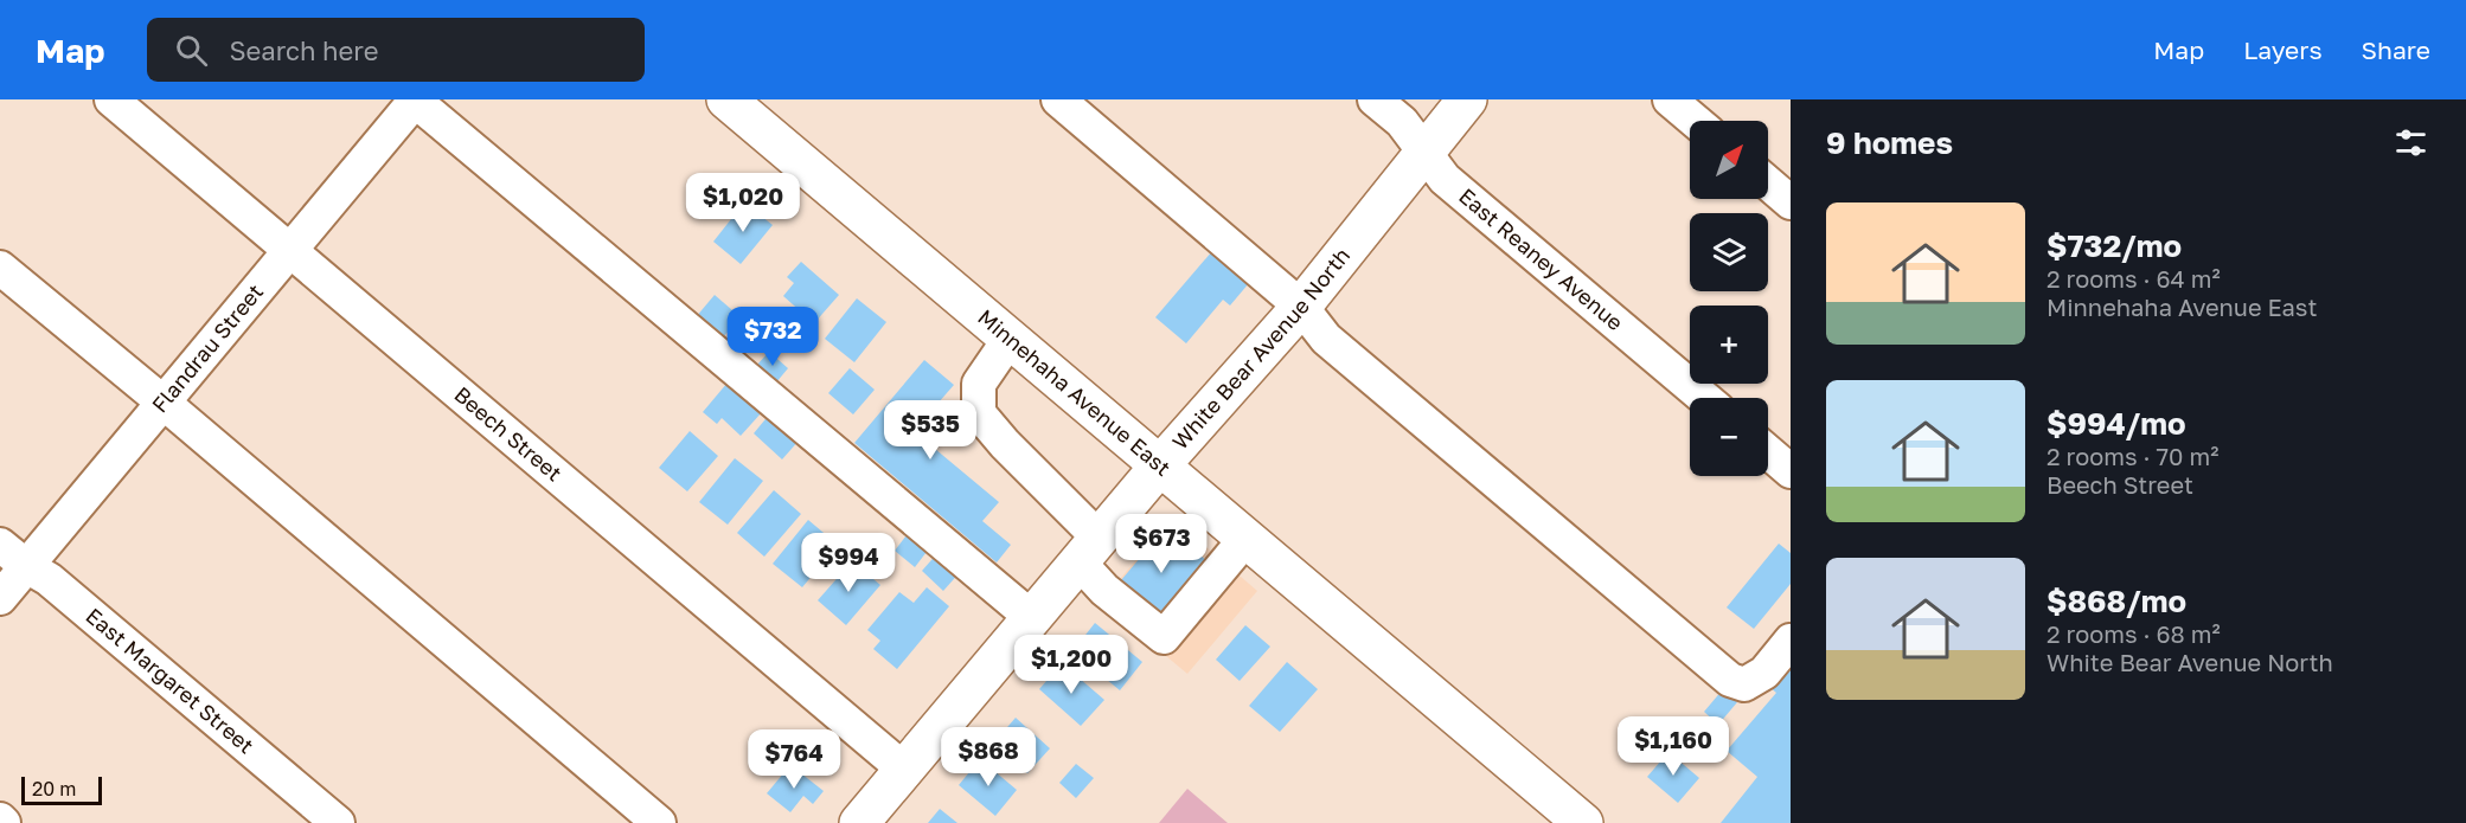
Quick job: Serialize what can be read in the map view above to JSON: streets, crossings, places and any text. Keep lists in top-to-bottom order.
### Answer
{
  "streets": {
    "main road": ["White Bear Avenue North", "Minnehaha Avenue East"],
    "street": [
      "East Reaney Avenue",
      "Flandrau Street",
      "Beech Street",
      "East Margaret Street"
    ]
  },
  "crossings": [
    ["East Reaney Avenue", "White Bear Avenue North"],
    ["Flandrau Street", "Beech Street"],
    ["Flandrau Street", "East Margaret Street"],
    ["White Bear Avenue North", "Minnehaha Avenue East"],
    ["White Bear Avenue North", "Beech Street"]
  ],
  "scale_bar": "20 m",
  "north": "top right",
  "page": {
    "header": "Map",
    "search": "Search here",
    "nav": ["Map", "Layers", "Share"],
    "heading": "9 homes",
    "map_buttons": ["+", "−"],
    "price": [
      "$1,020",
      "$732",
      "$535",
      "$673",
      "$994",
      "$1,200",
      "$1,160",
      "$868",
      "$764"
    ],
    "list": [
      {
        "name": "$732/mo",
        "note": "2 rooms · 64 m² · Minnehaha Avenue East"
      },
      {
        "name": "$994/mo",
        "note": "2 rooms · 70 m² · Beech Street"
      },
      {
        "name": "$868/mo",
        "note": "2 rooms · 68 m² · White Bear Avenue North"
      }
    ],
    "scale": "20 m"
  }
}
